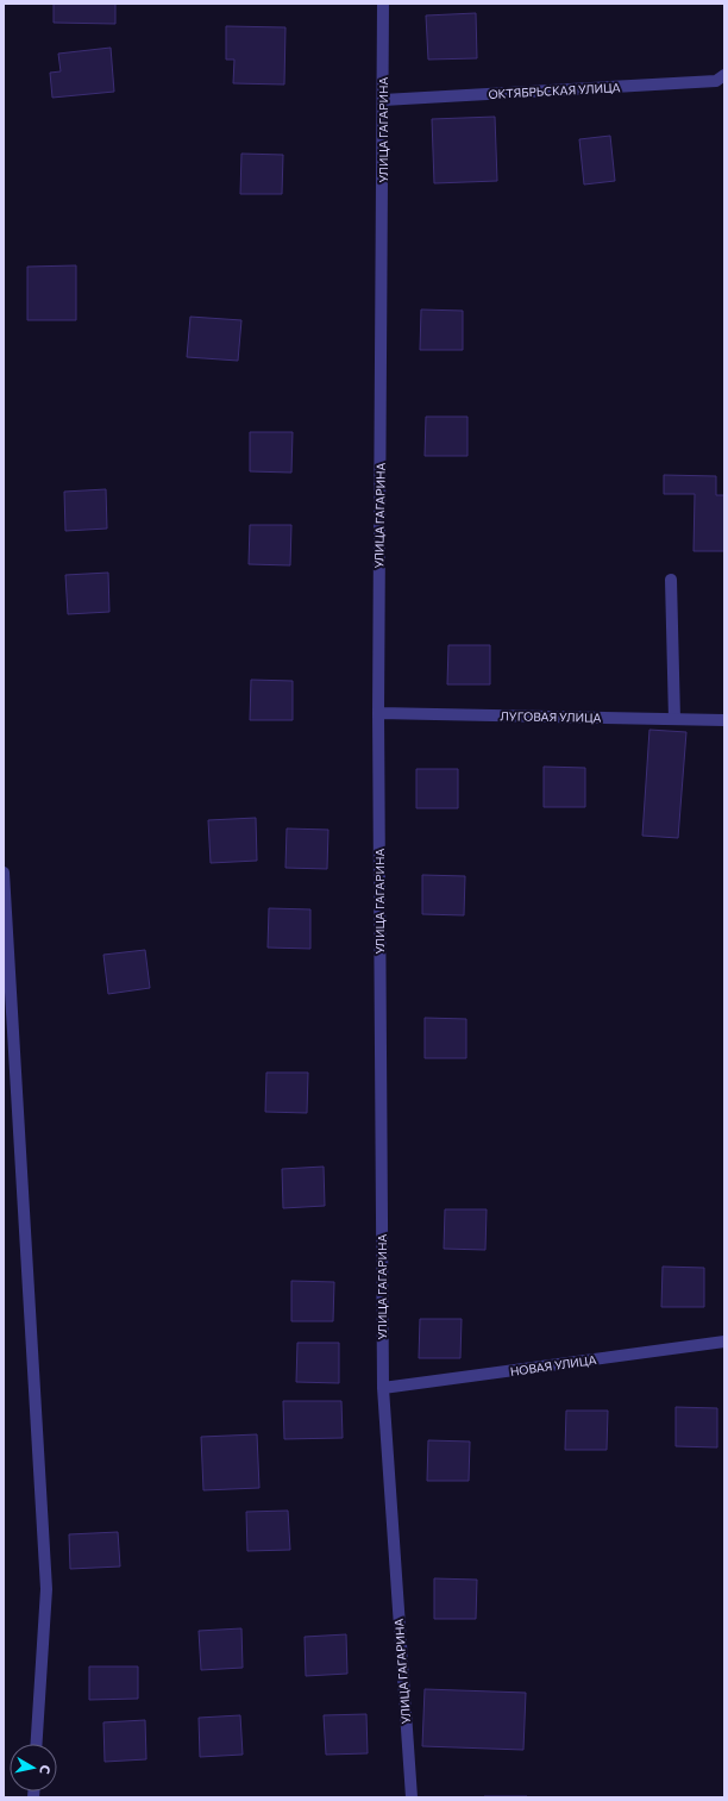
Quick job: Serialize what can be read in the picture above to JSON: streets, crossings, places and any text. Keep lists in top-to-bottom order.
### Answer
{
  "streets": {
    "street": [
      "ОКТЯБРЬСКАЯ УЛИЦА",
      "УЛИЦА ГАГАРИНА",
      "ЛУГОВАЯ УЛИЦА",
      "НОВАЯ УЛИЦА"
    ]
  },
  "crossings": [
    ["ОКТЯБРЬСКАЯ УЛИЦА", "УЛИЦА ГАГАРИНА"],
    ["УЛИЦА ГАГАРИНА", "ЛУГОВАЯ УЛИЦА"],
    ["УЛИЦА ГАГАРИНА", "НОВАЯ УЛИЦА"]
  ],
  "north": "right"
}
